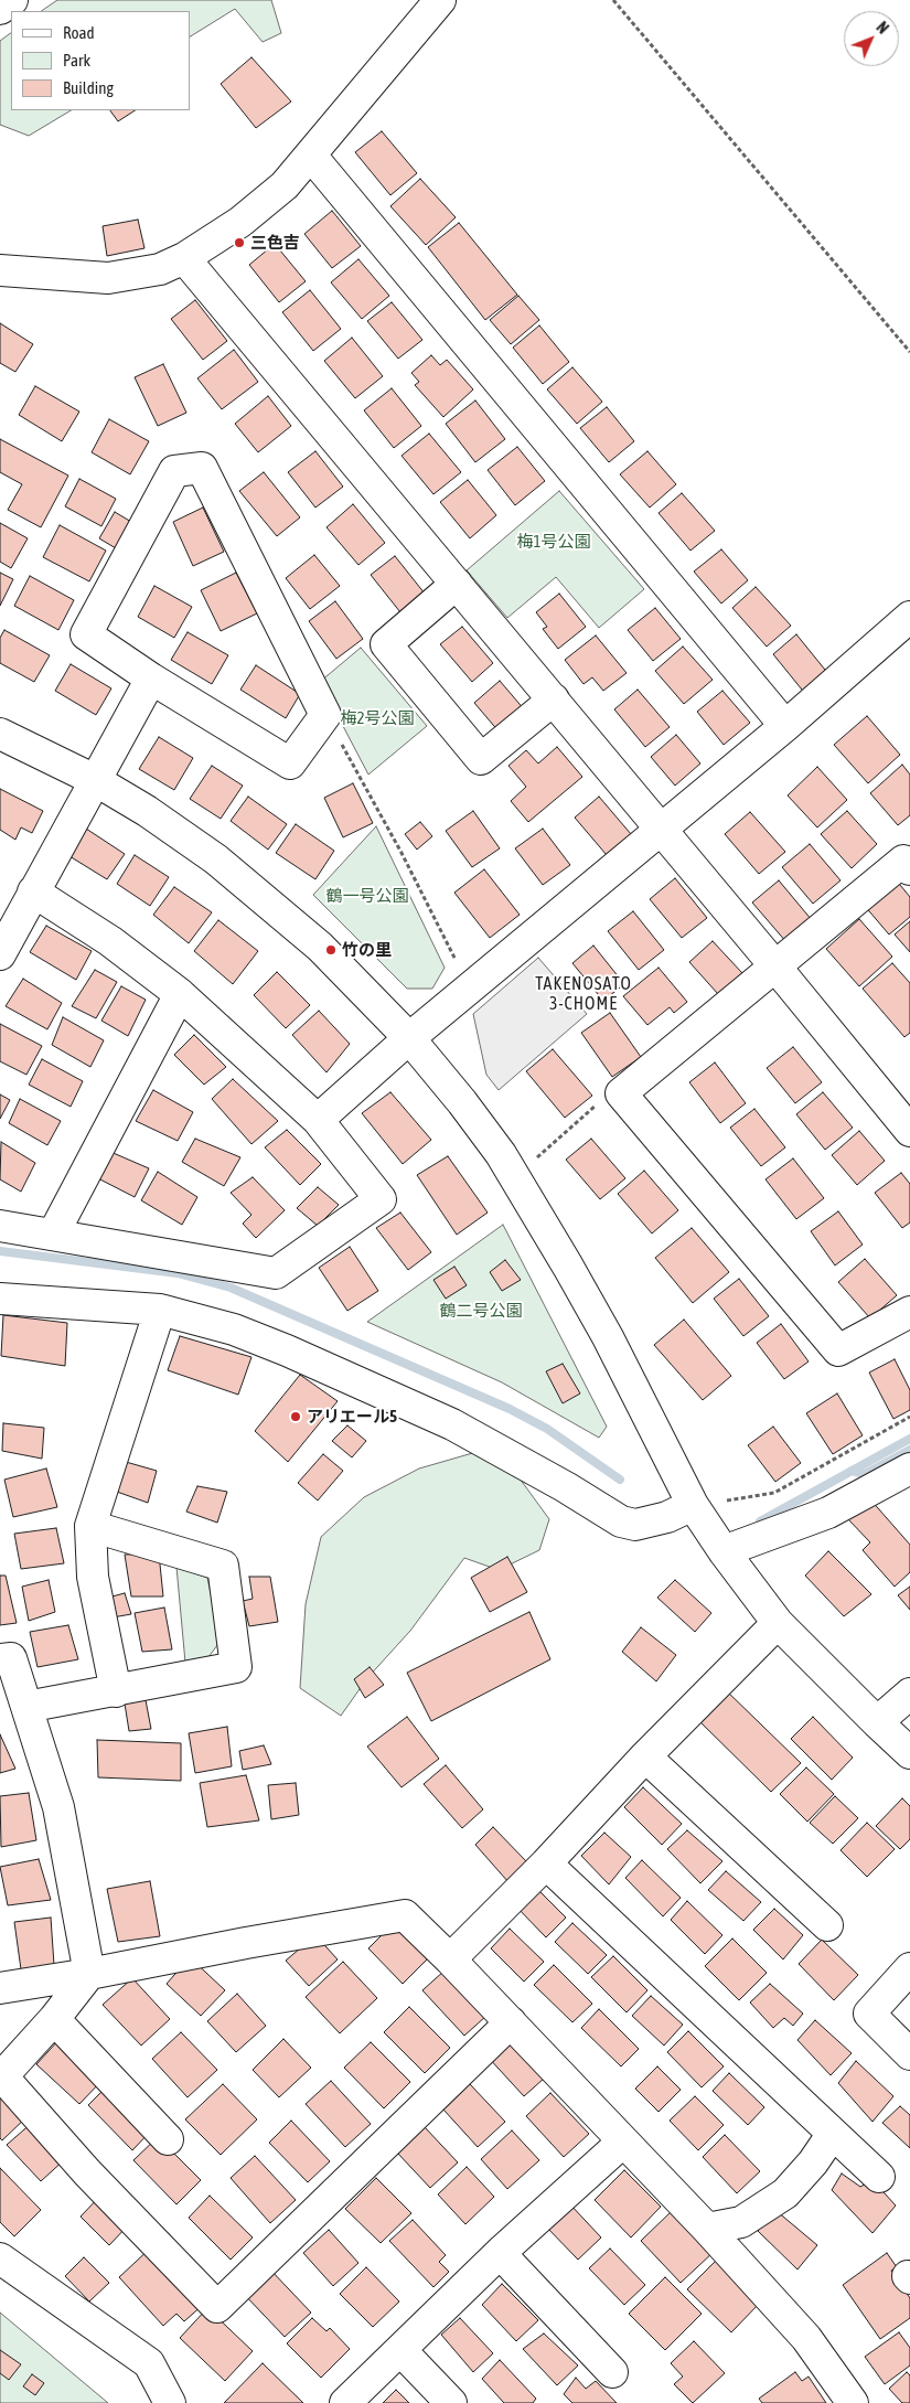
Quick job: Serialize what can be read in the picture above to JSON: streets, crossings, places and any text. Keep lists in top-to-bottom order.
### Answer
{
  "districts": ["TAKENOSATO 3-CHOME"],
  "parks": [
    "梅1号公園",
    "梅2号公園",
    "鶴一号公園",
    "鶴二号公園"
  ],
  "places": ["三色吉", "竹の里", "アリエール5"],
  "legend": ["Road", "Park", "Building"],
  "north": "top right"
}
